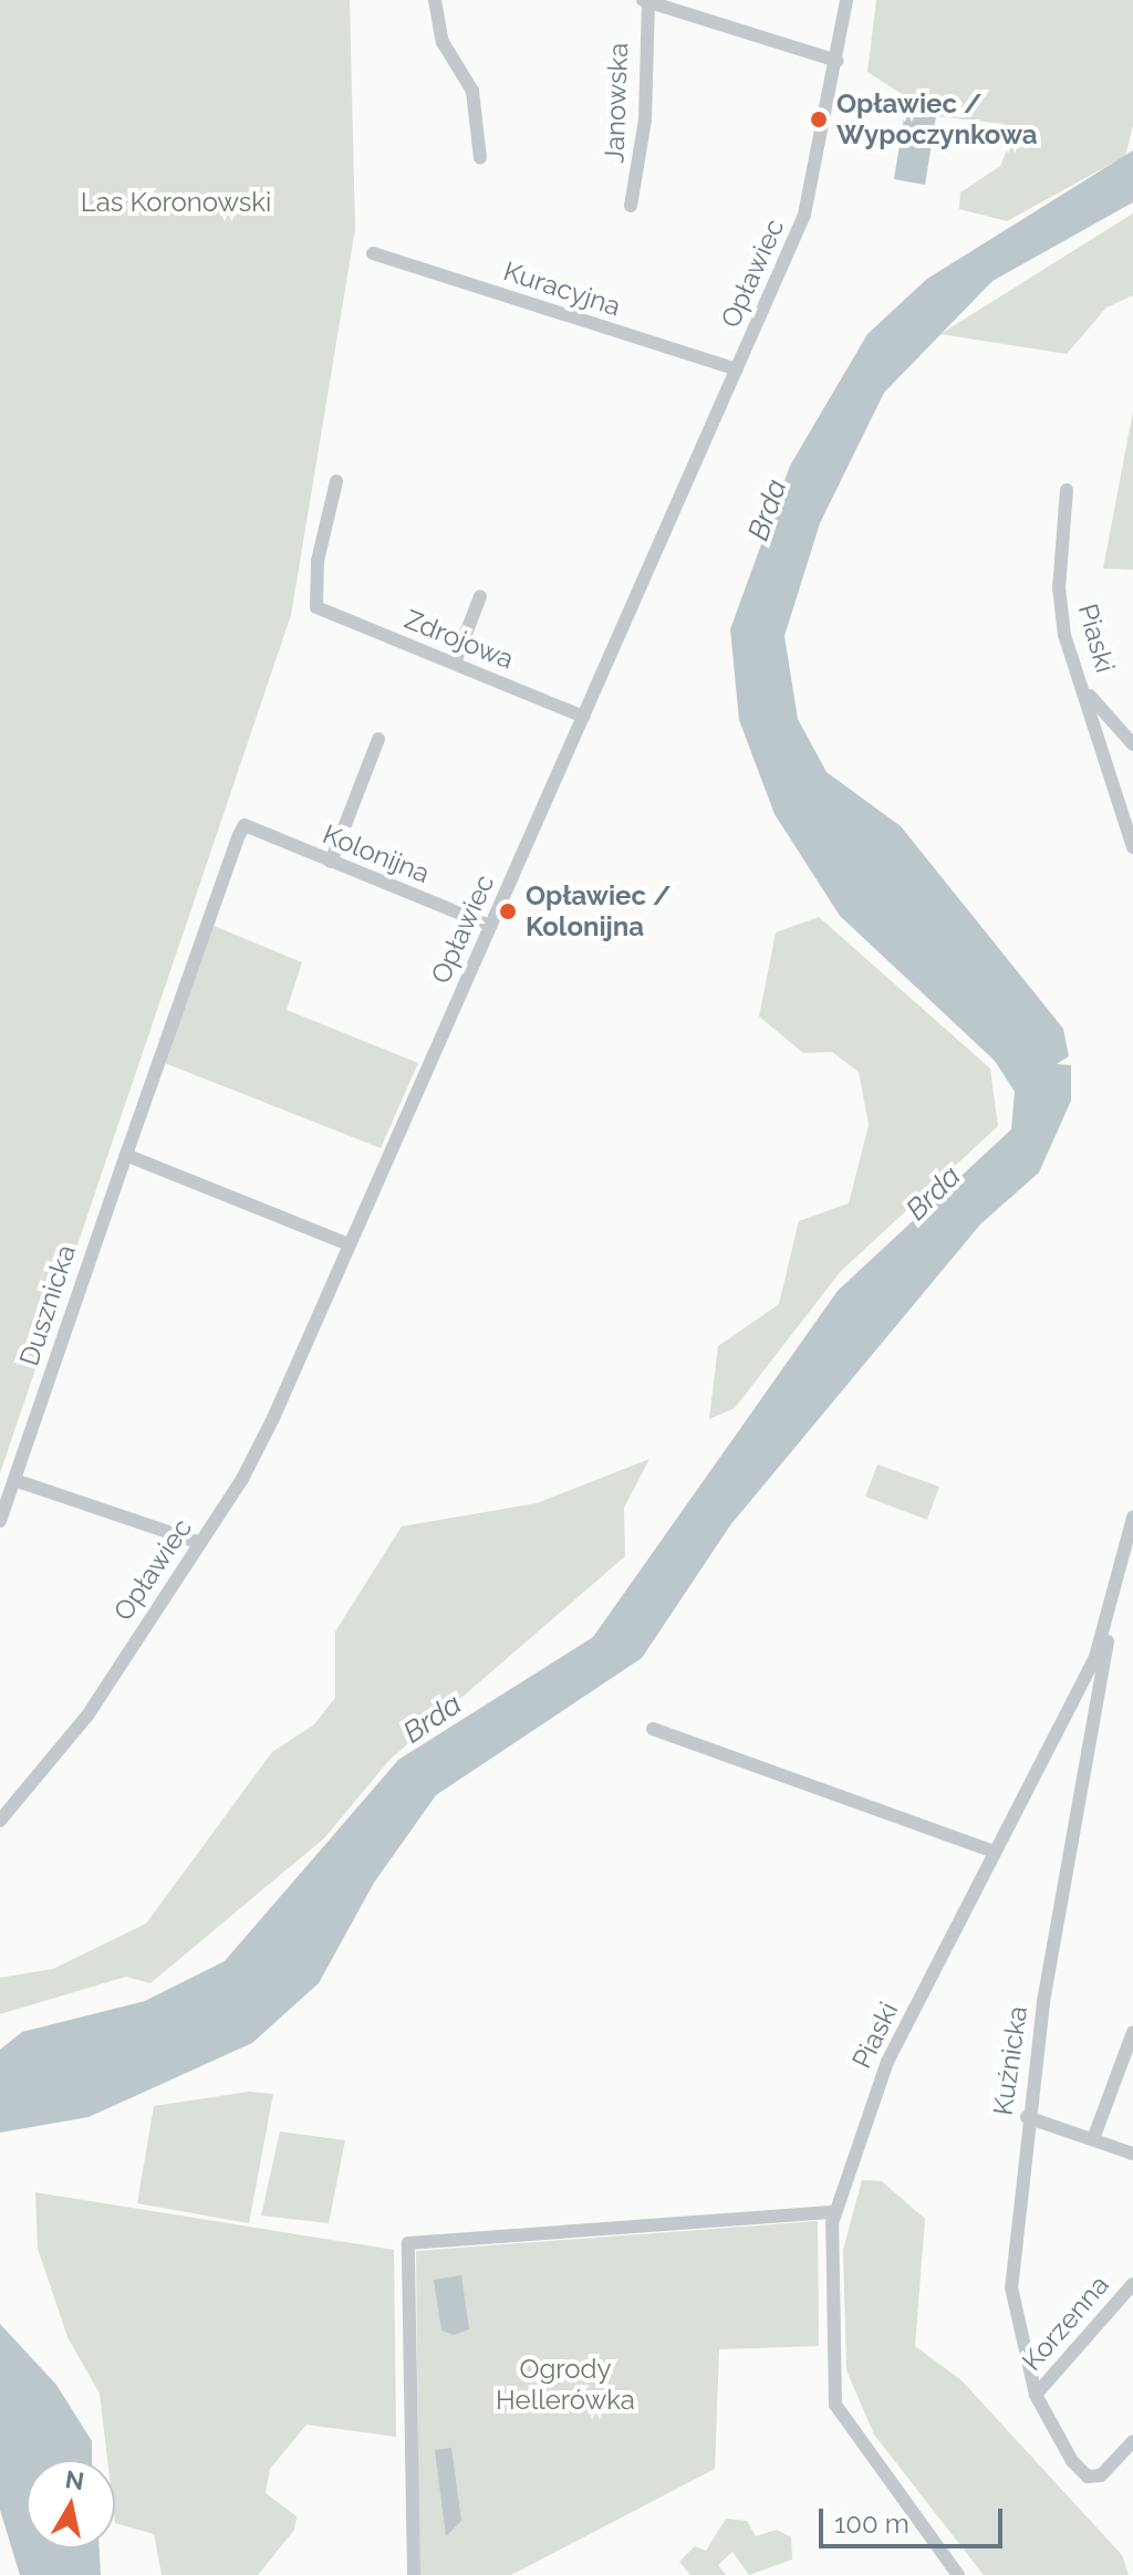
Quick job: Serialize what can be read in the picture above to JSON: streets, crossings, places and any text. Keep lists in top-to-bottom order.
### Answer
{
  "streets": {
    "street": [
      "Janowska",
      "Opławiec",
      "Kuracyjna",
      "Piaski",
      "Zdrojowa",
      "Kolonijna",
      "Dusznicka",
      "Kuźnicka",
      "Korzenna"
    ]
  },
  "crossings": [
    ["Opławiec", "Kuracyjna"],
    ["Opławiec", "Zdrojowa"],
    ["Opławiec", "Kolonijna"],
    ["Piaski", "Kuźnicka"],
    ["Kolonijna", "Dusznicka"],
    ["Kuźnicka", "Korzenna"]
  ],
  "water": ["Brda"],
  "parks": ["Las Koronowski", "Ogrody Hellerówka"],
  "places": ["Opławiec / Wypoczynkowa", "Opławiec / Kolonijna"],
  "scale_bar": "100 m",
  "north": "top"
}
